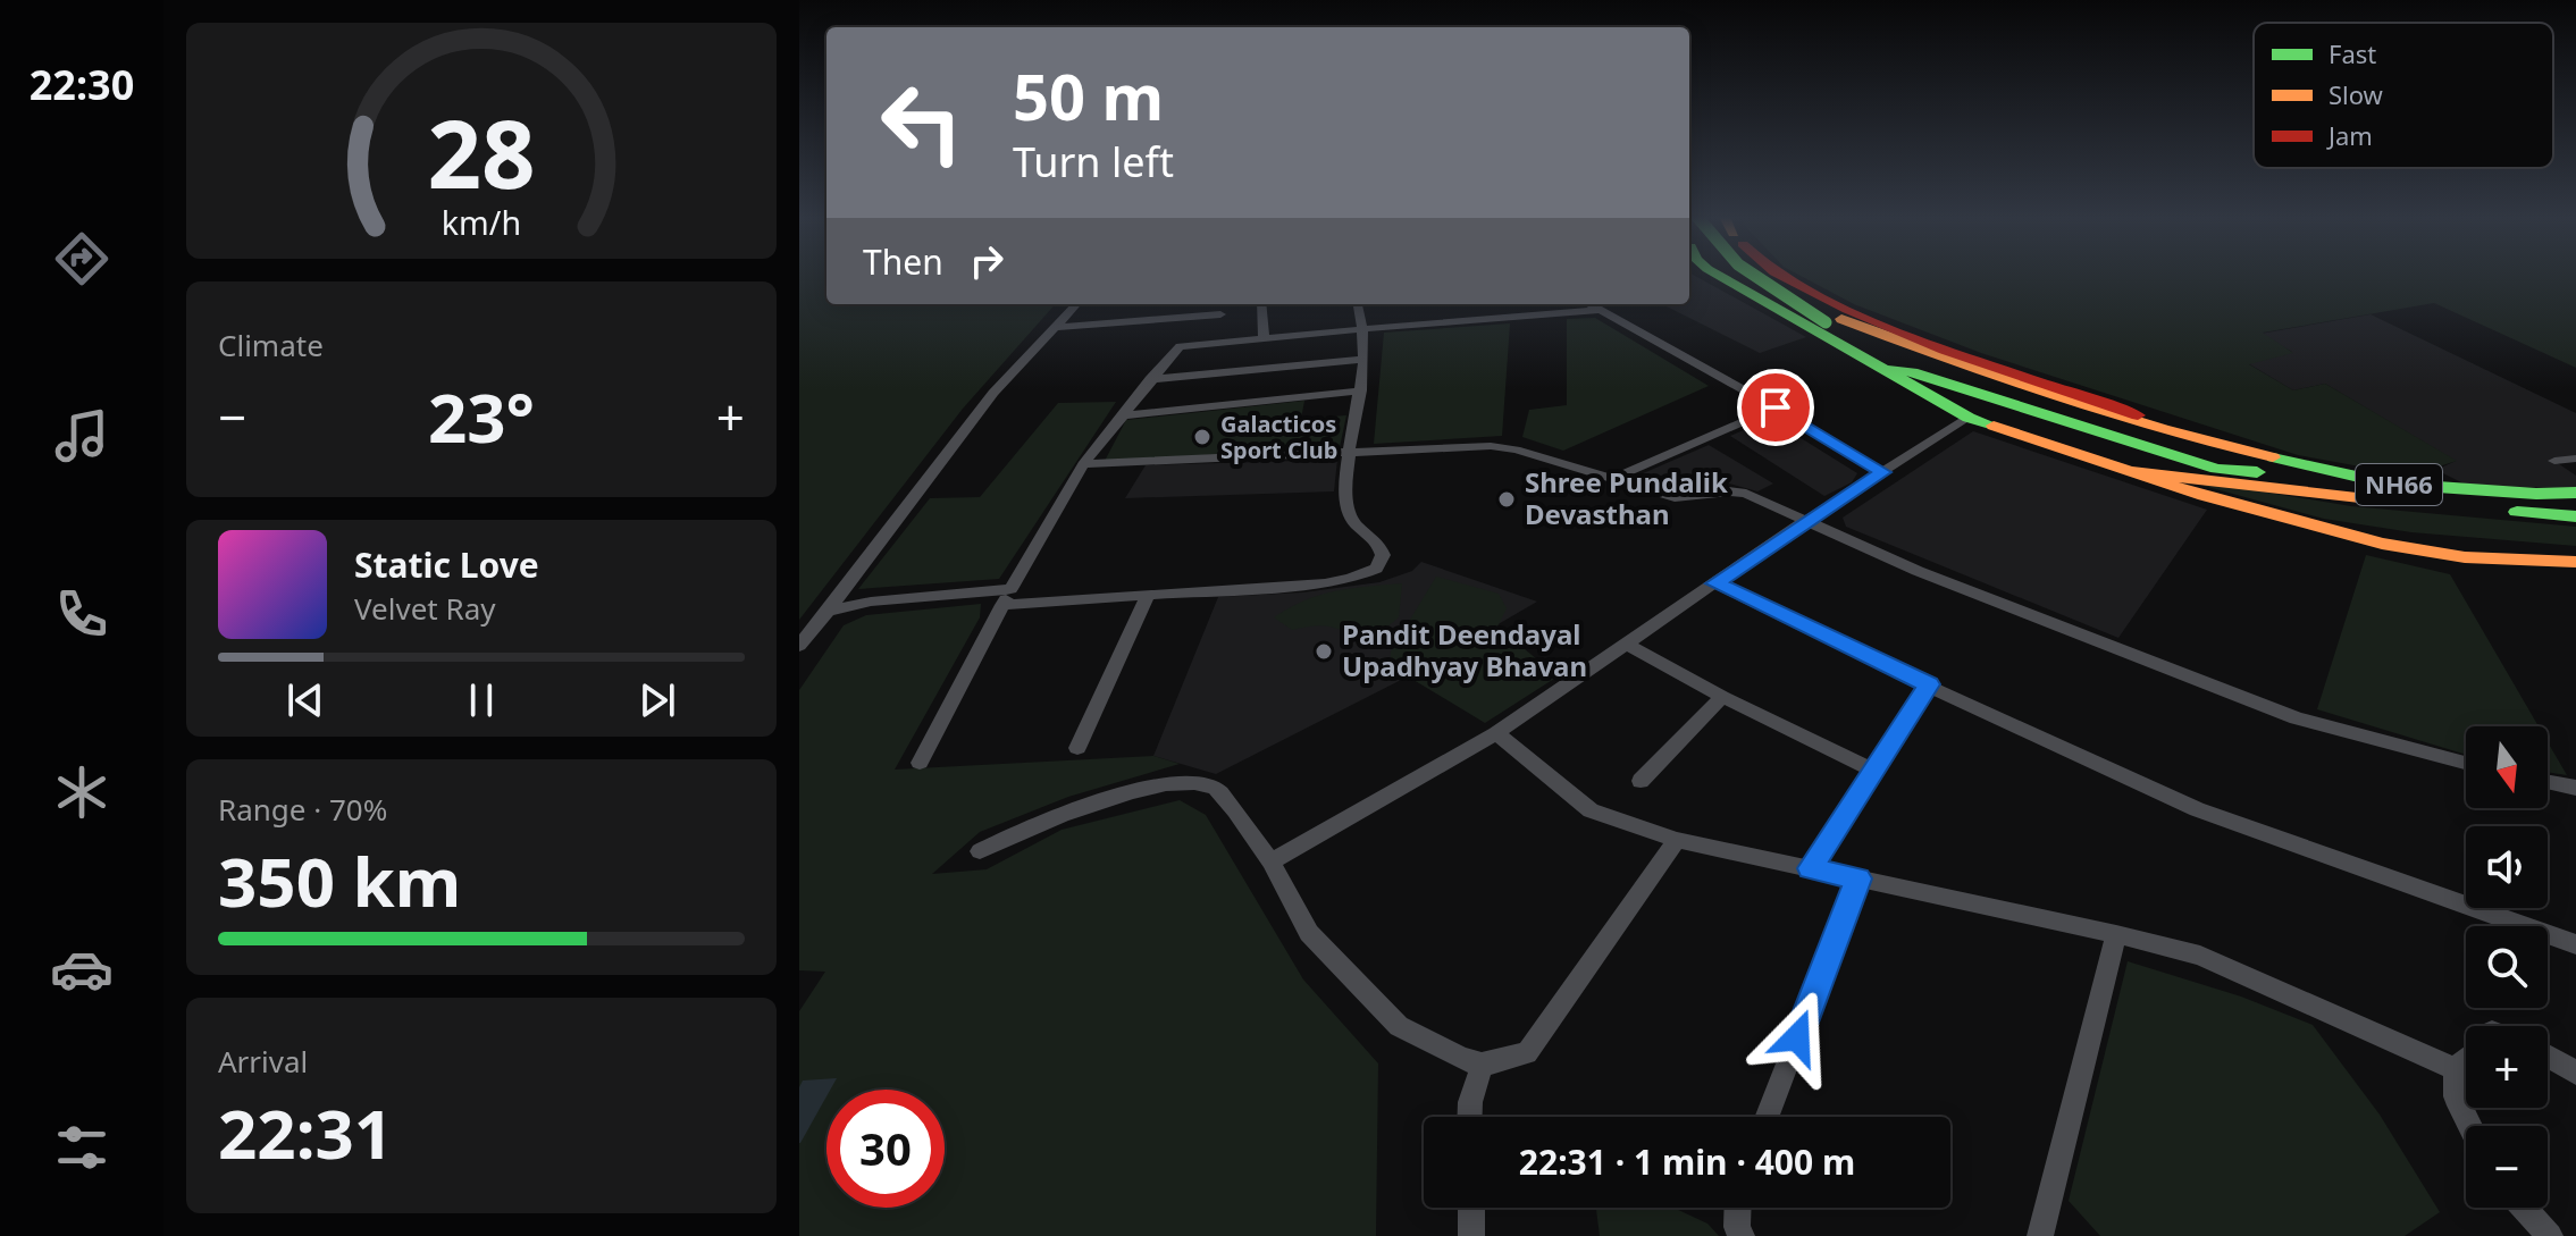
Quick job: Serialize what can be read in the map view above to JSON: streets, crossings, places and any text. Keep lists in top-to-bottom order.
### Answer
{
  "streets": {
    "main road": ["NH66"]
  },
  "places": ["Galacticos Sport Club", "Shree Pundalik Devasthan", "Pandit Deendayal Upadhyay Bhavan"],
  "legend": ["Fast", "Slow", "Jam"],
  "north": "bottom",
  "page": {
    "tabs": "22:30",
    "turn": ["50 m", "Turn left"],
    "then": "Then",
    "tile": [
      "Climate",
      ["Range · 70%", "350 km"],
      ["Arrival", "22:31"]
    ],
    "heat": ["−", "23°", "+"],
    "song": ["Static Love", "Velvet Ray"],
    "map_buttons": ["+", "−"],
    "limit": "30",
    "trip": "22:31 · 1 min · 400 m",
    "gauge": ["28", "km/h"]
  }
}
